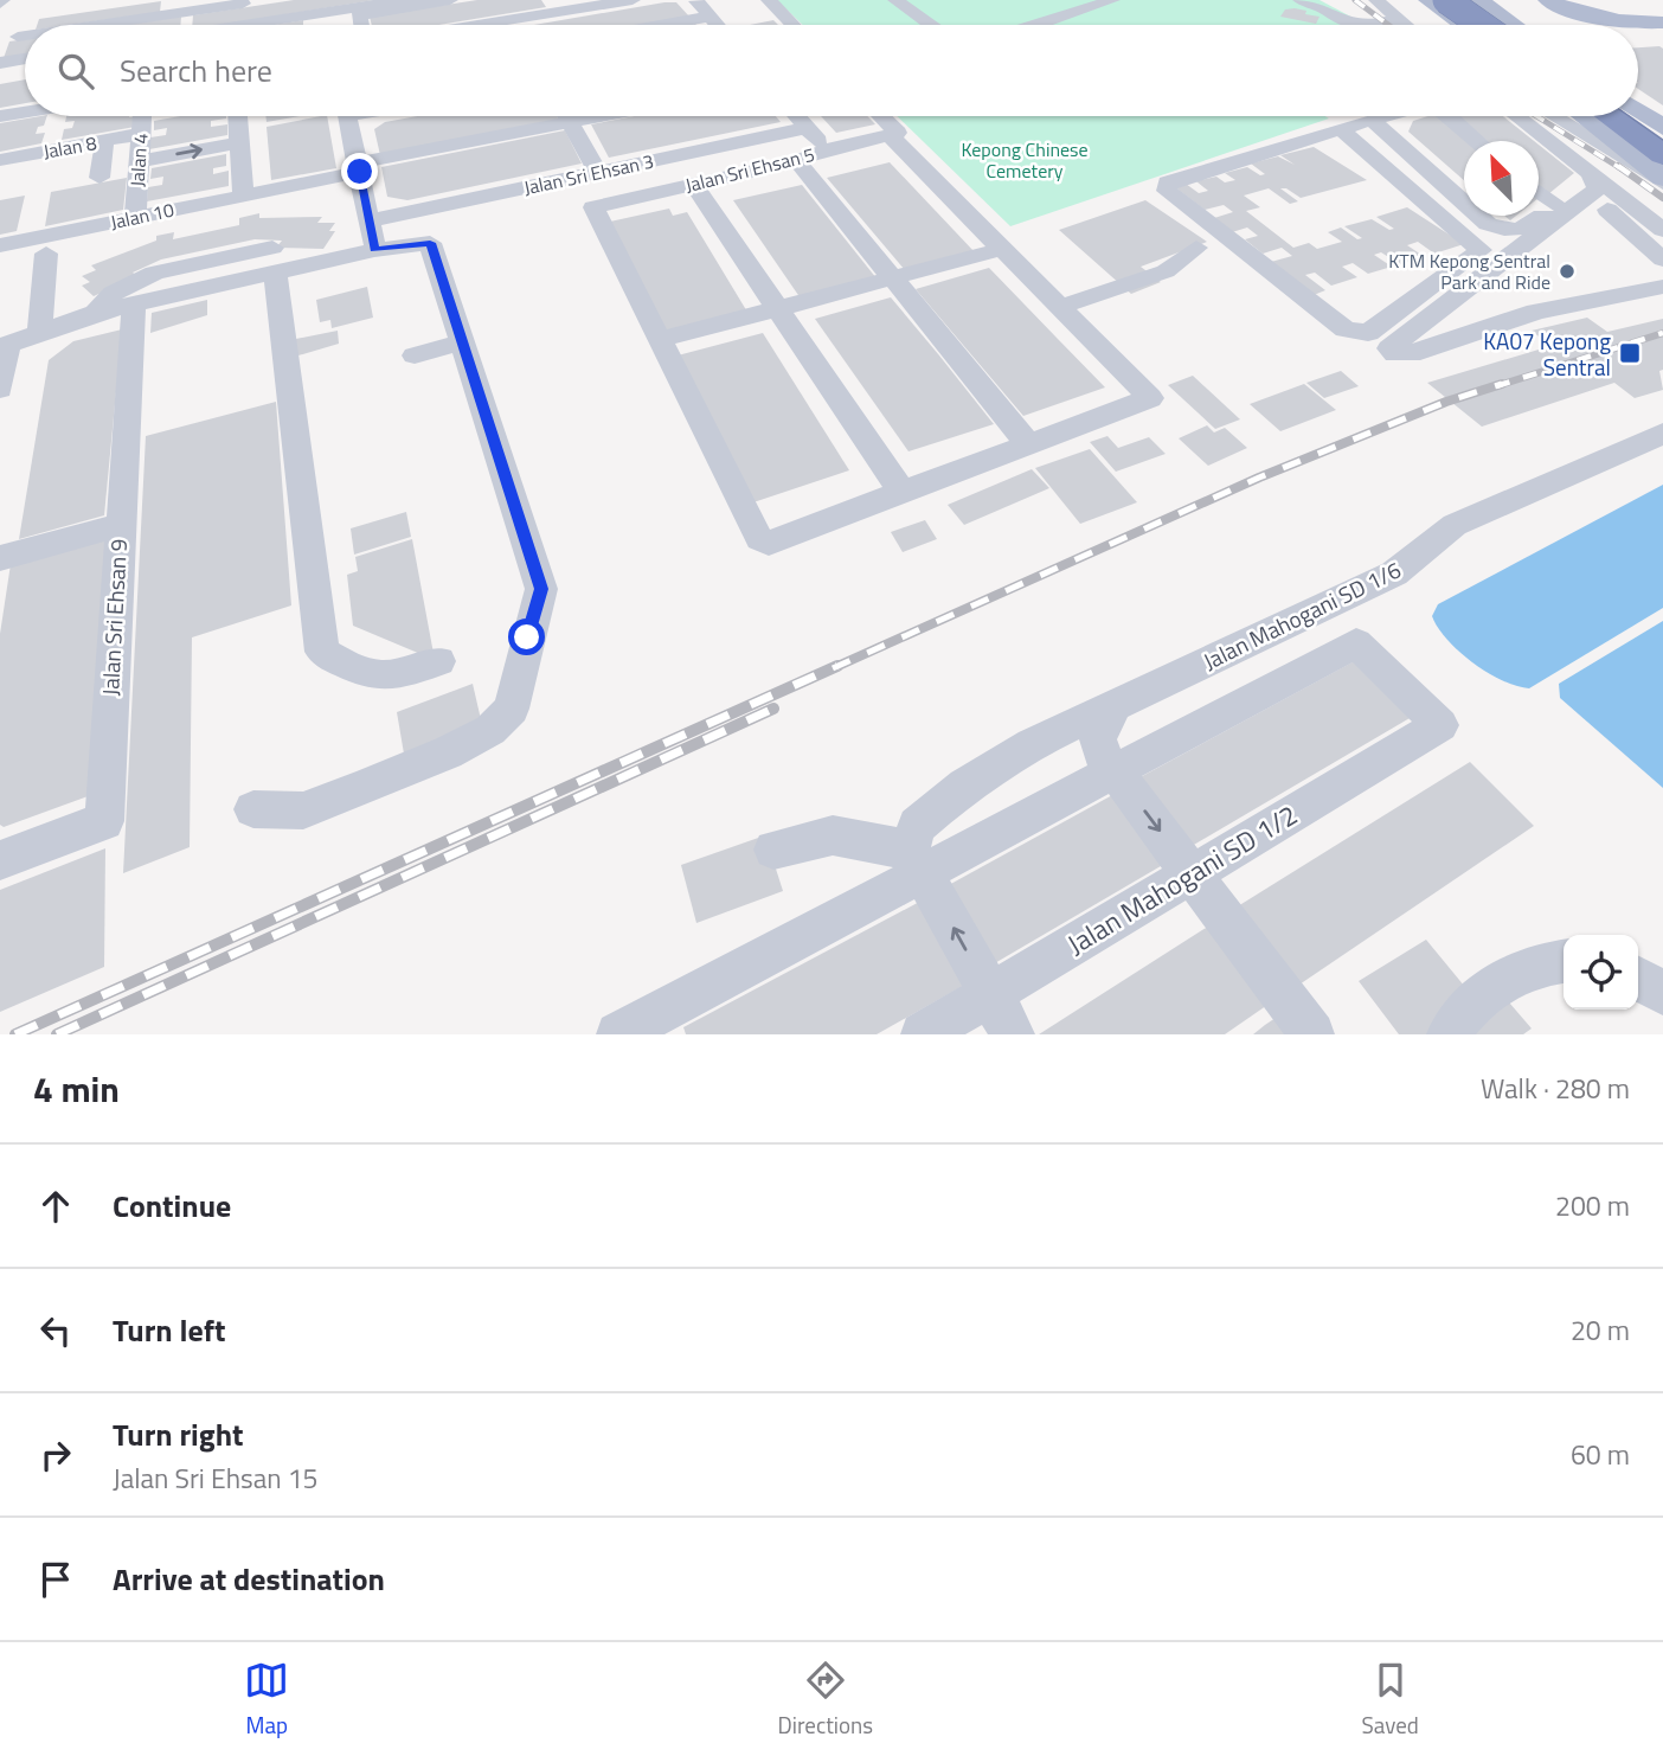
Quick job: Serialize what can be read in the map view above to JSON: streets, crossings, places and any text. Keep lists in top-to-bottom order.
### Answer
{
  "streets": {
    "street": [
      "Jalan 8",
      "Jalan 4",
      "Jalan Sri Ehsan 5",
      "Jalan Sri Ehsan 3",
      "Jalan 10",
      "Jalan Mahogani SD 1/6",
      "Jalan Sri Ehsan 9",
      "Jalan Mahogani SD 1/2"
    ]
  },
  "crossings": [
    ["Jalan 8", "Jalan 4"],
    ["Jalan 4", "Jalan 10"]
  ],
  "parks": ["Kepong Chinese Cemetery"],
  "places": {
    "other": ["KTM Kepong Sentral Park and Ride"],
    "transit": ["KA07 Kepong Sentral"]
  },
  "north": "top left",
  "page": {
    "search": "Search here",
    "heading": ["4 min", "Walk · 280 m"],
    "list": [
      ["Continue", "200 m"],
      ["Turn left", "20 m"],
      ["Turn right", "Jalan Sri Ehsan 15", "60 m"],
      "Arrive at destination"
    ],
    "nav": ["Map", "Directions", "Saved"]
  }
}
